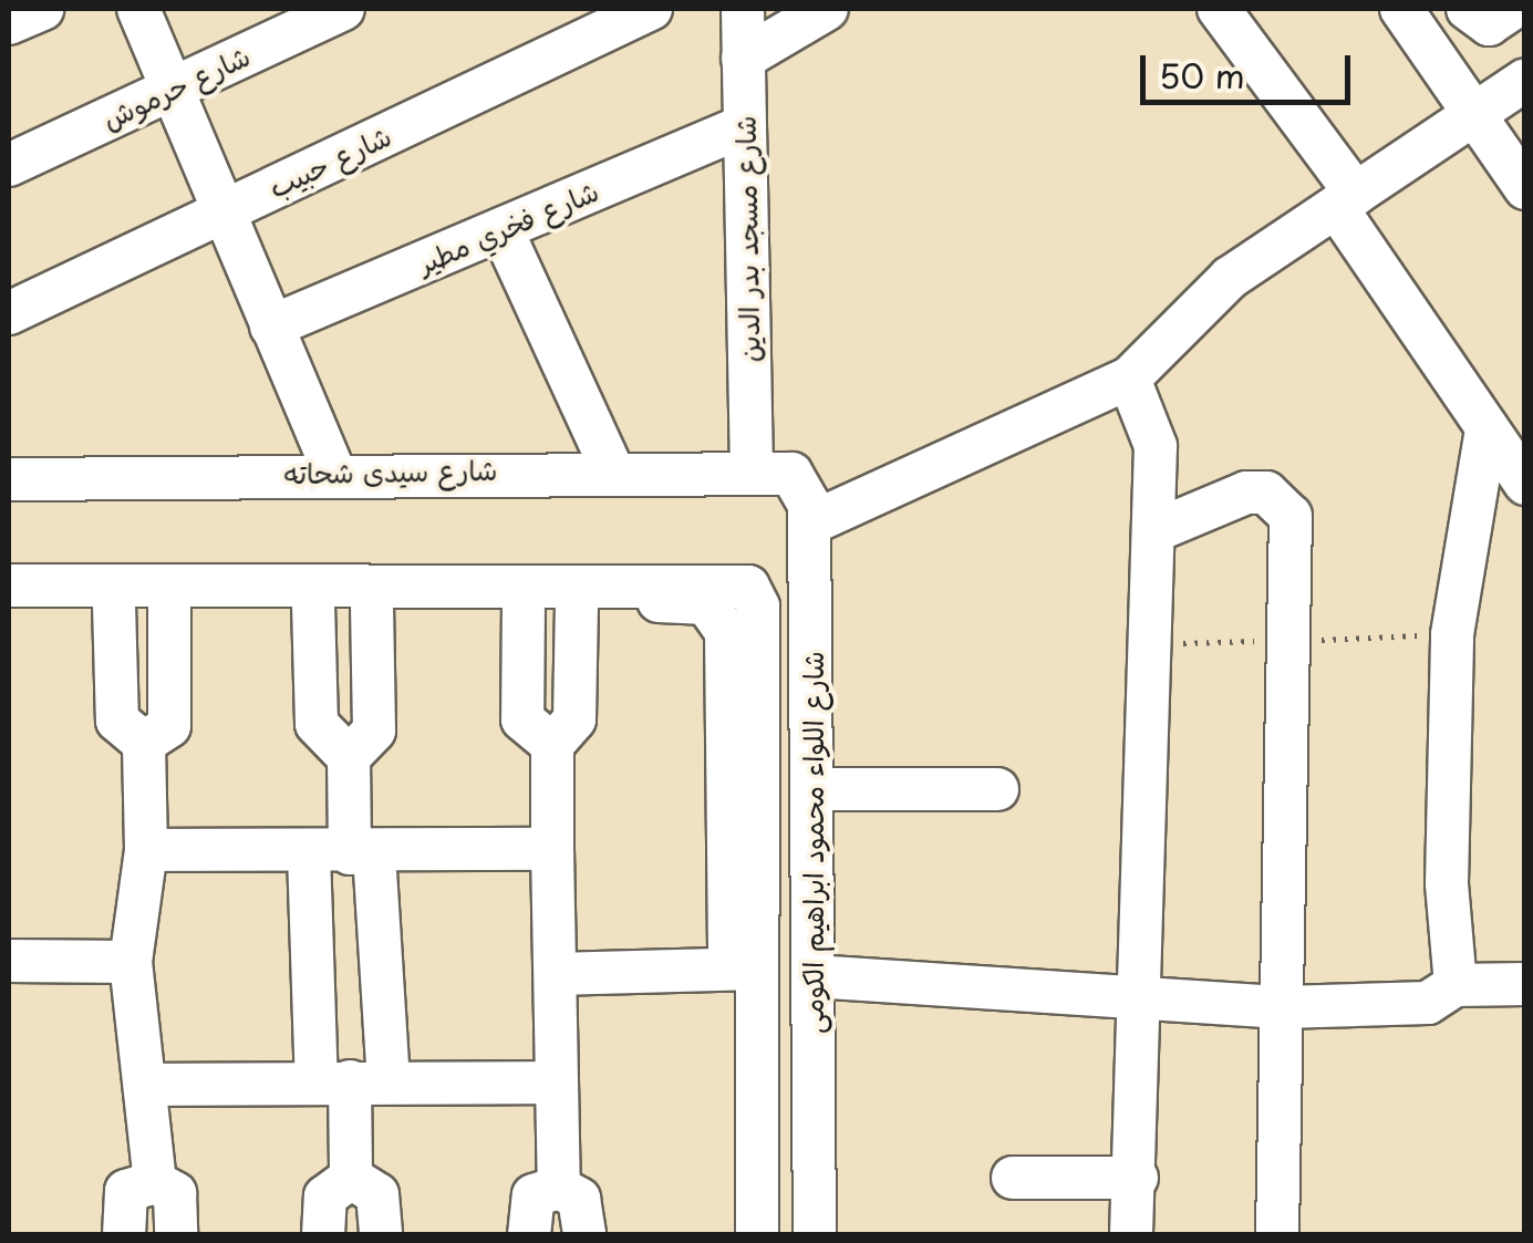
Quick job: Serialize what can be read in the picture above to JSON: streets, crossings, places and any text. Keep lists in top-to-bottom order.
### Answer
{
  "streets": {
    "street": [
      "شارع حرموش",
      "شارع حبيب",
      "شارع فخري مطير",
      "شارع مسجد بدر الدين",
      "شارع سيدى شحاته",
      "شارع اللواء محمود ابراهيم الكومى"
    ]
  },
  "crossings": [
    ["شارع فخري مطير", "شارع مسجد بدر الدين"],
    ["شارع مسجد بدر الدين", "شارع سيدى شحاته"],
    ["شارع مسجد بدر الدين", "شارع اللواء محمود ابراهيم الكومى"],
    ["شارع سيدى شحاته", "شارع اللواء محمود ابراهيم الكومى"]
  ],
  "scale_bar": "50 m"
}
